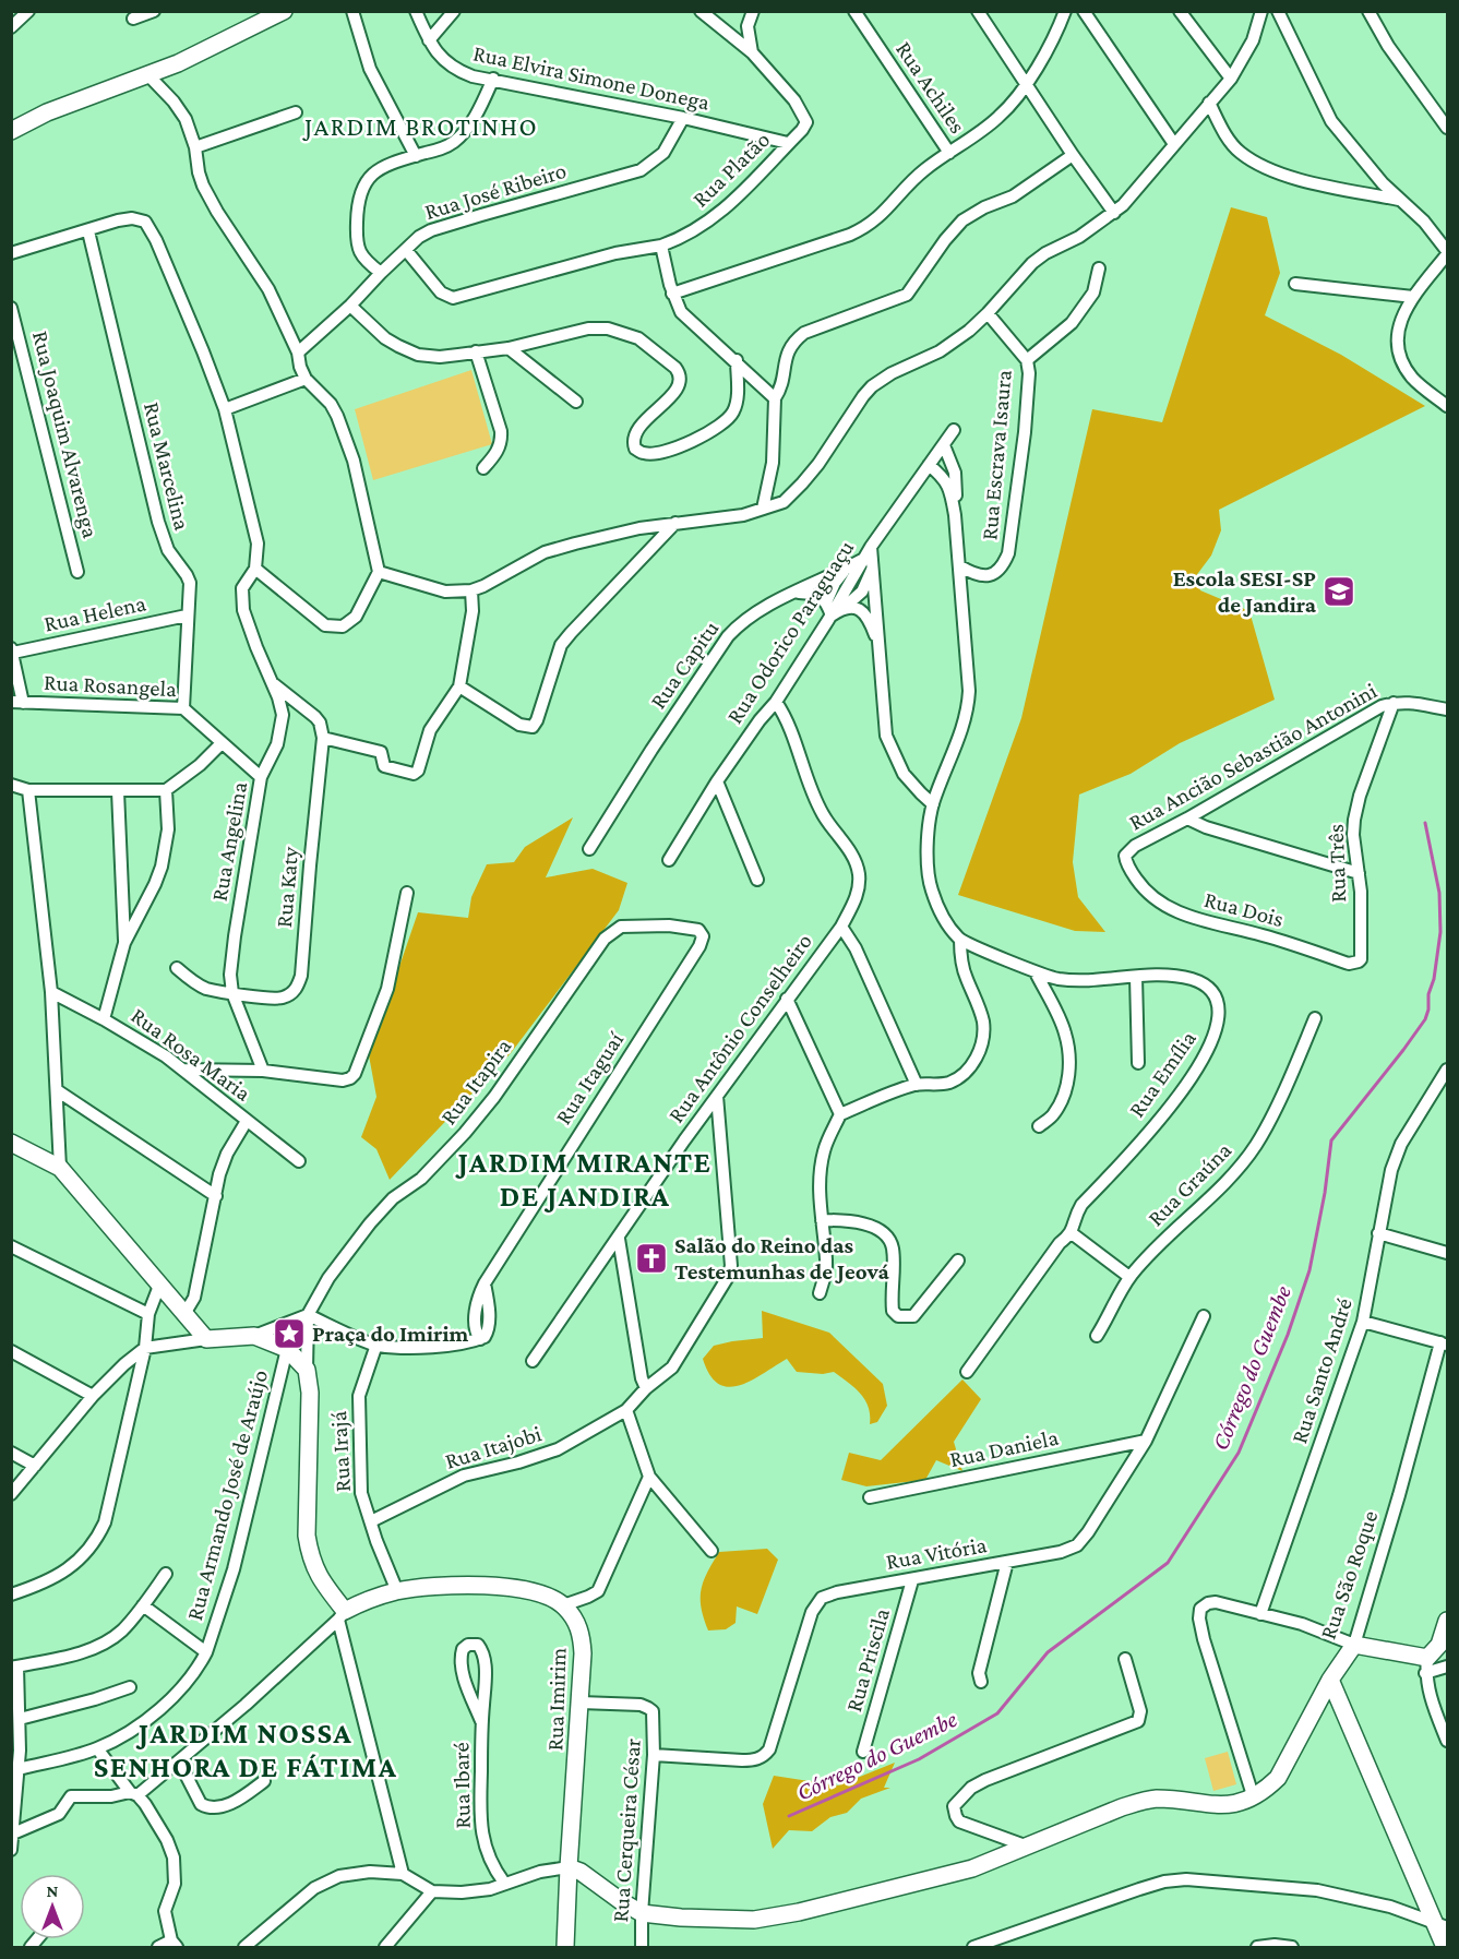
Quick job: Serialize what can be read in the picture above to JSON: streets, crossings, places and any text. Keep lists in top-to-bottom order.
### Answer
{
  "streets": {
    "street": [
      "Rua Elvira Simone Donega",
      "Rua Achiles",
      "Rua Platão",
      "Rua José Ribeiro",
      "Rua Joaquim Alvarenga",
      "Rua Escrava Isaura",
      "Rua Marcelina",
      "Rua Helena",
      "Rua Odorico Paraguaçu",
      "Rua Capitu",
      "Rua Rosangela",
      "Rua Ancião Sebastião Antonini",
      "Rua Angelina",
      "Rua Três",
      "Rua Katy",
      "Rua Dois",
      "Rua Antônio Conselheiro",
      "Rua Rosa Maria",
      "Rua Emília",
      "Rua Itaguaí",
      "Rua Itapira",
      "Rua Graúna",
      "Rua Santo André",
      "Rua Itajobi",
      "Rua Daniela",
      "Rua Irajá",
      "Rua Armando José de Araújo",
      "Rua Vitória",
      "Rua São Roque",
      "Rua Priscila",
      "Rua Imirim",
      "Rua Ibaré",
      "Rua Cerqueira César"
    ]
  },
  "crossings": [
    ["Rua Elvira Simone Donega", "Rua Platão"],
    ["Rua Elvira Simone Donega", "Rua José Ribeiro"],
    ["Rua Platão", "Rua José Ribeiro"],
    ["Rua Escrava Isaura", "Rua Emília"],
    ["Rua Marcelina", "Rua Helena"],
    ["Rua Marcelina", "Rua Rosangela"],
    ["Rua Odorico Paraguaçu", "Rua Capitu"],
    ["Rua Odorico Paraguaçu", "Rua Antônio Conselheiro"],
    ["Rua Rosangela", "Rua Angelina"],
    ["Rua Ancião Sebastião Antonini", "Rua Três"],
    ["Rua Ancião Sebastião Antonini", "Rua Dois"],
    ["Rua Angelina", "Rua Katy"],
    ["Rua Três", "Rua Dois"],
    ["Rua Antônio Conselheiro", "Rua Itajobi"],
    ["Rua Itaguaí", "Rua Itapira"],
    ["Rua Itaguaí", "Rua Irajá"],
    ["Rua Itajobi", "Rua Irajá"],
    ["Rua Daniela", "Rua Vitória"],
    ["Rua Vitória", "Rua Priscila"],
    ["Rua Vitória", "Rua Cerqueira César"],
    ["Rua Imirim", "Rua Cerqueira César"]
  ],
  "districts": ["JARDIM BROTINHO", "JARDIM MIRANTE DE JANDIRA", "JARDIM NOSSA SENHORA DE FÁTIMA"],
  "water": ["Córrego do Guembe"],
  "places": {
    "school or university": ["Escola SESI-SP de Jandira"],
    "church": ["Salão do Reino das Testemunhas de Jeová"],
    "place": ["Praça do Imirim"]
  },
  "north": "top"
}
